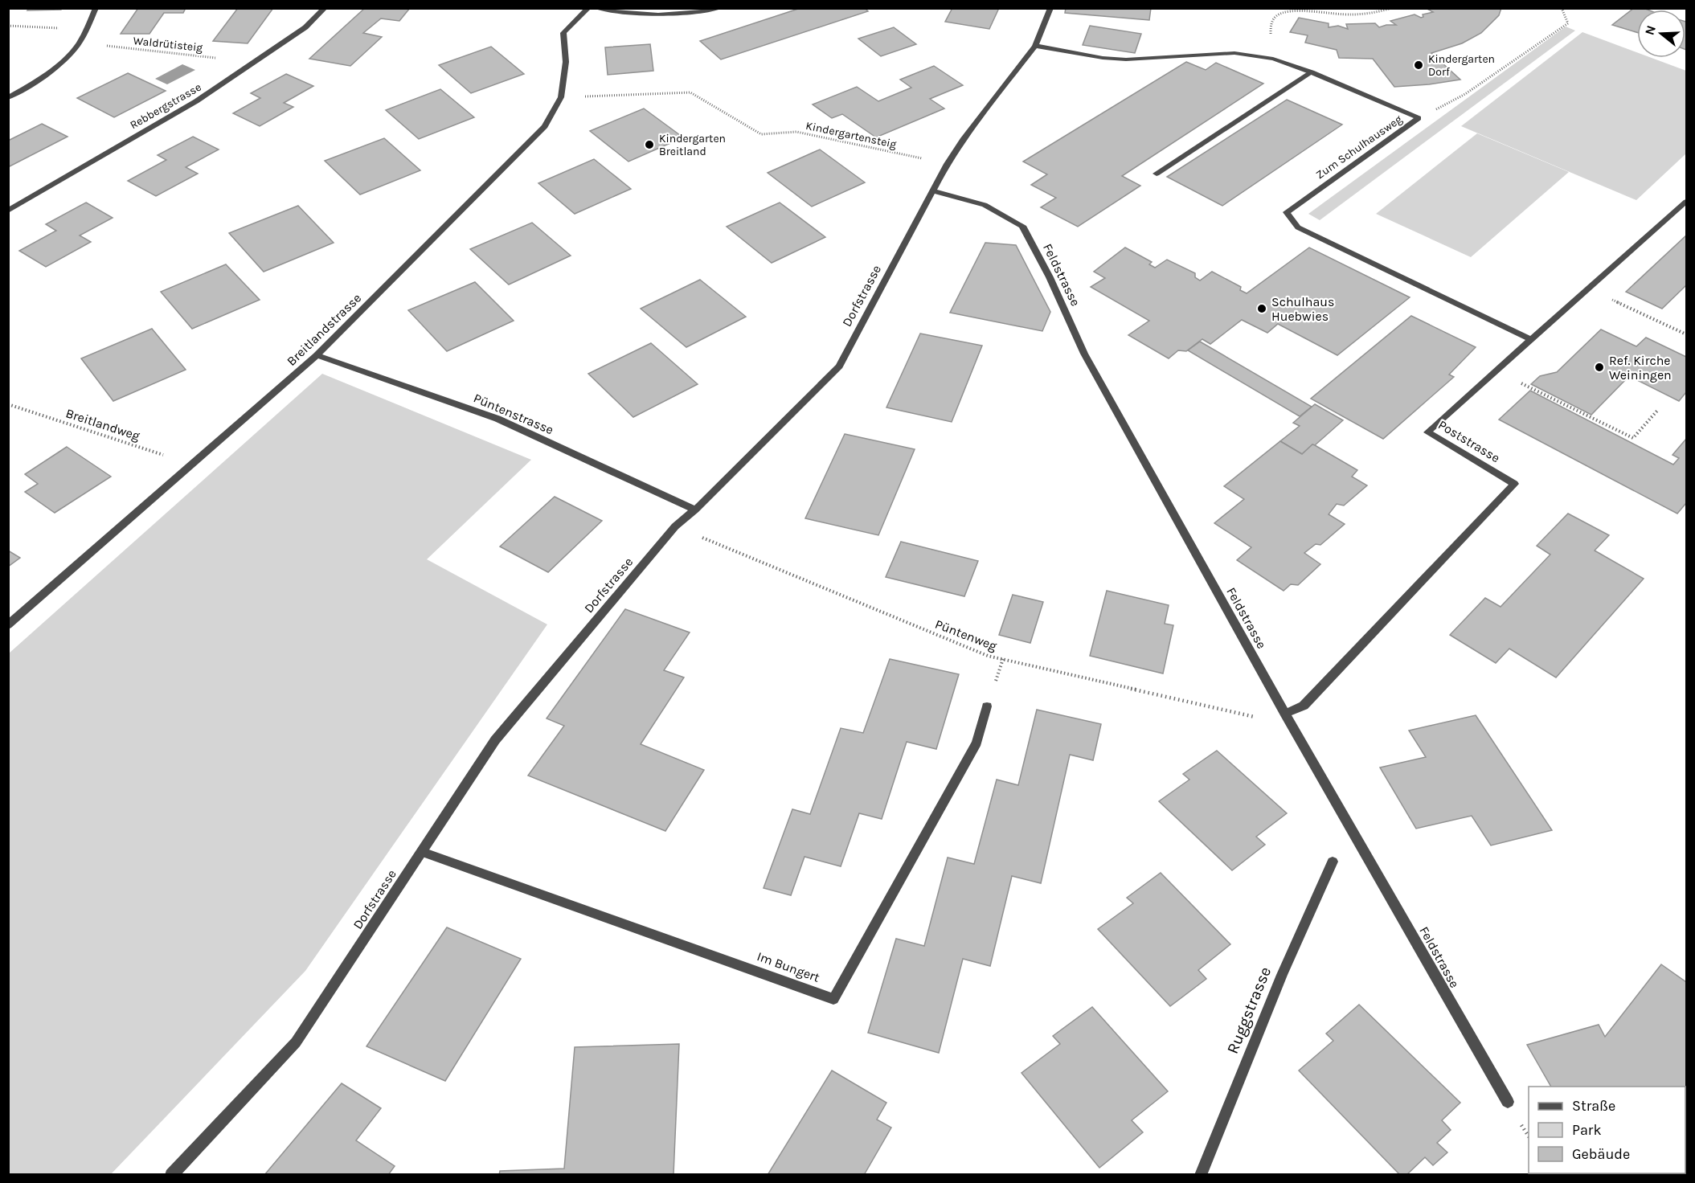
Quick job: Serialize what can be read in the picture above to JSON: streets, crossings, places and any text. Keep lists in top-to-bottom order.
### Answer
{
  "streets": {
    "street": [
      "Rebbergstrasse",
      "Zum Schulhausweg",
      "Feldstrasse",
      "Dorfstrasse",
      "Breitlandstrasse",
      "Püntenstrasse",
      "Poststrasse",
      "Im Bungert",
      "Ruggstrasse"
    ],
    "path": [
      "Waldrütisteig",
      "Kindergartensteig",
      "Breitlandweg",
      "Püntenweg"
    ]
  },
  "crossings": [
    ["Waldrütisteig", "Rebbergstrasse"],
    ["Kindergartensteig", "Dorfstrasse"],
    ["Kindergartensteig", "Breitlandstrasse"],
    ["Zum Schulhausweg", "Dorfstrasse"],
    ["Zum Schulhausweg", "Poststrasse"],
    ["Feldstrasse", "Dorfstrasse"],
    ["Feldstrasse", "Poststrasse"],
    ["Dorfstrasse", "Püntenstrasse"],
    ["Dorfstrasse", "Püntenweg"],
    ["Dorfstrasse", "Im Bungert"],
    ["Breitlandstrasse", "Püntenstrasse"],
    ["Breitlandstrasse", "Breitlandweg"]
  ],
  "places": [
    "Kindergarten Dorf",
    "Kindergarten Breitland",
    "Schulhaus Huebwies",
    "Ref. Kirche Weiningen"
  ],
  "legend": ["Straße", "Park", "Gebäude"],
  "north": "left"
}
